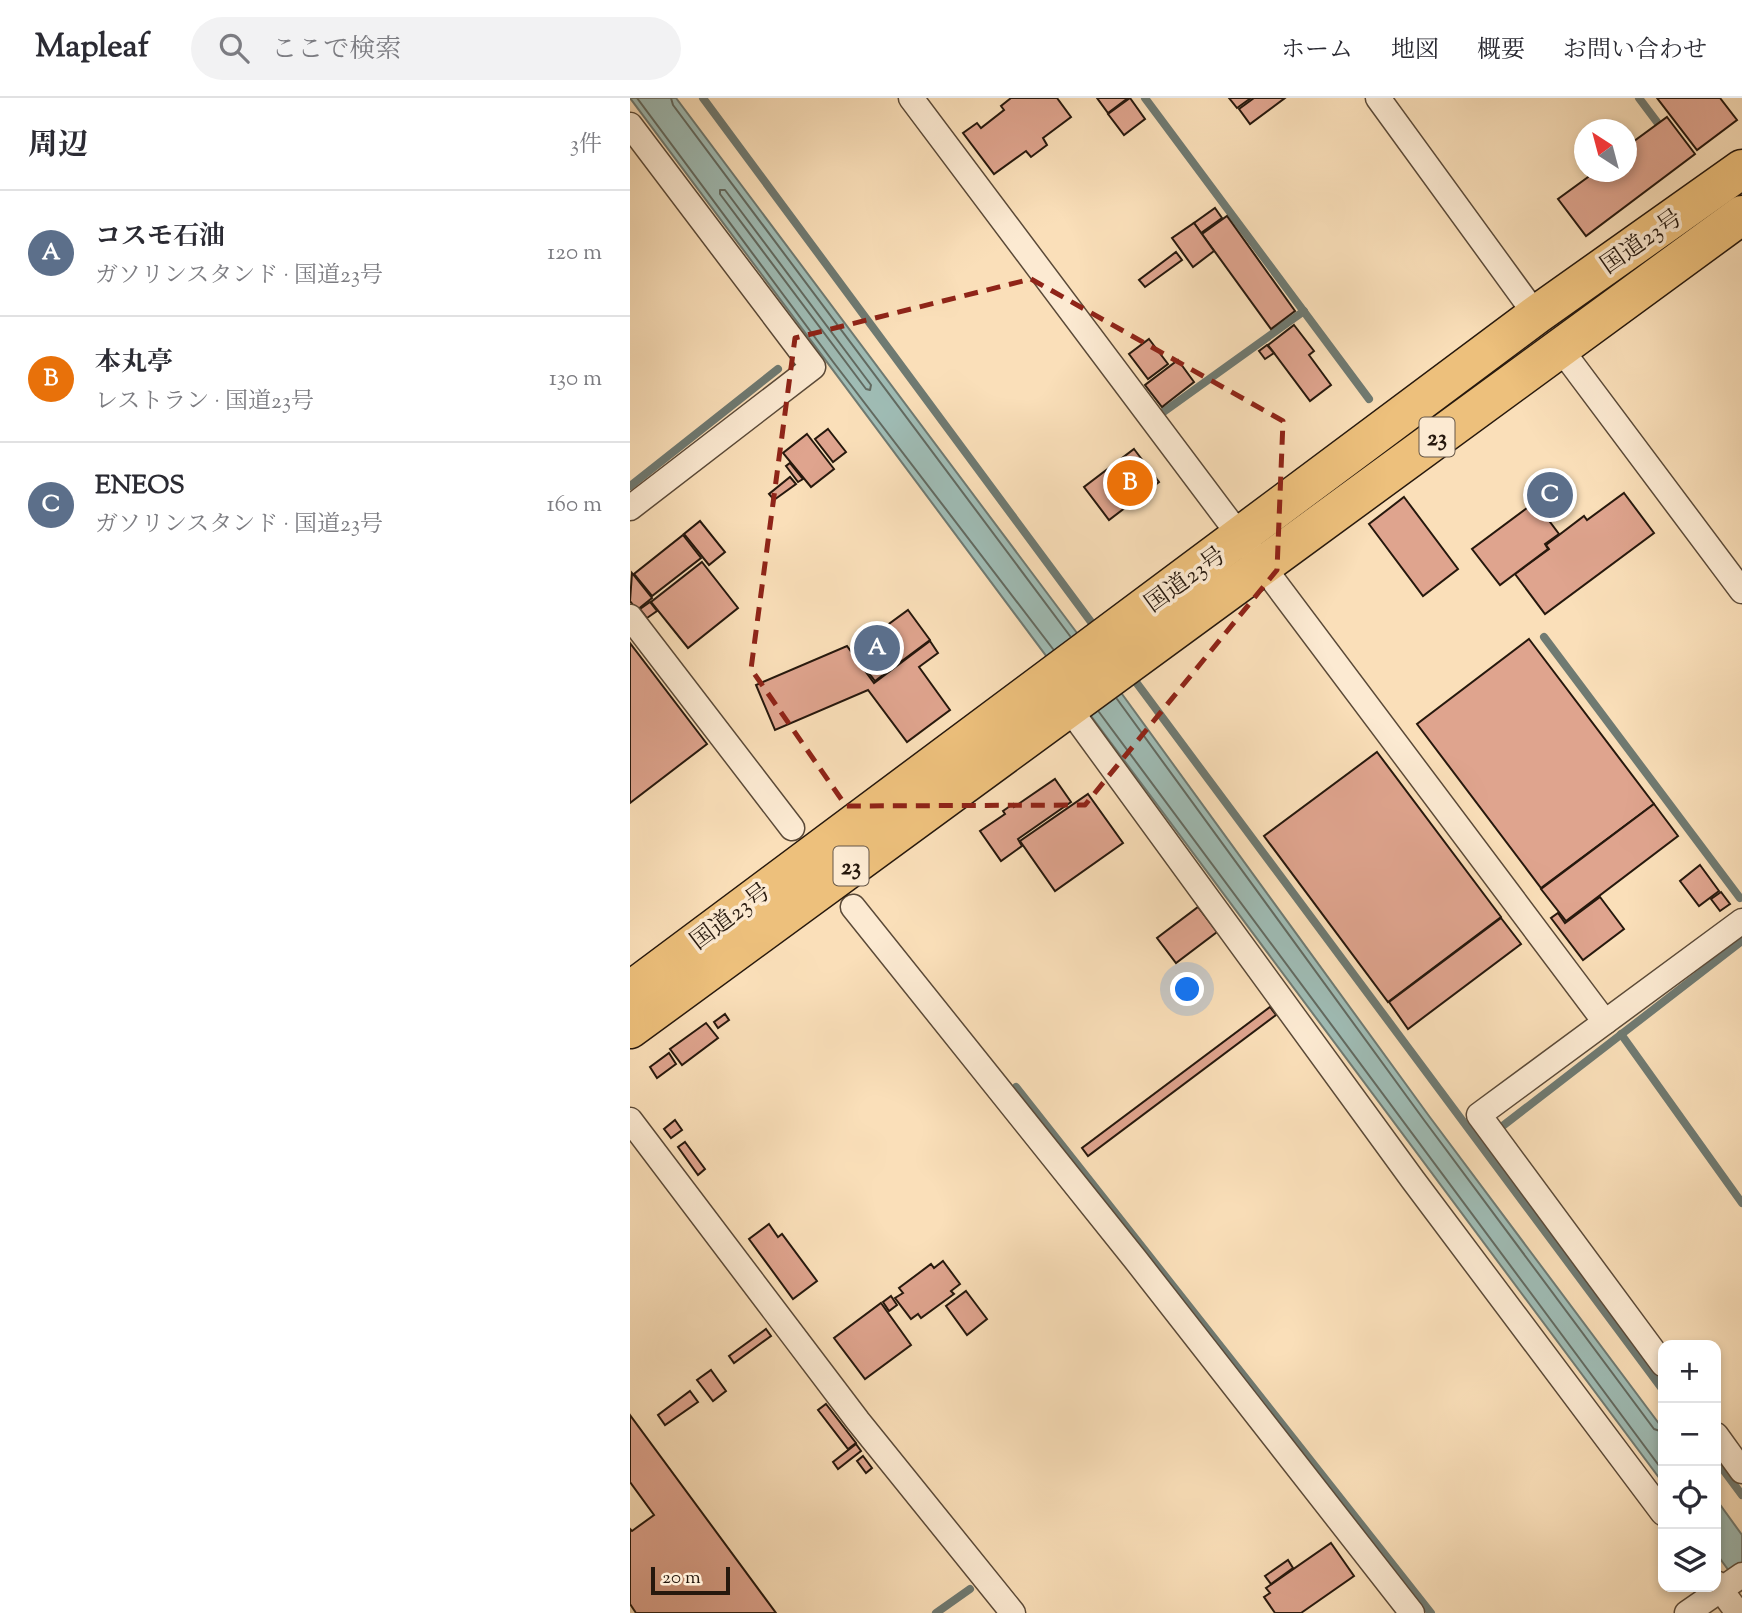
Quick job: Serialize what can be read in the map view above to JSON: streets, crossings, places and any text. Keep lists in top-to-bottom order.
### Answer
{
  "streets": {
    "highway": ["国道23号", "23"]
  },
  "scale_bar": "20 m",
  "north": "top left",
  "page": {
    "header": "Mapleaf",
    "search": "ここで検索",
    "nav": [
      "ホーム",
      "地図",
      "概要",
      "お問い合わせ"
    ],
    "heading": ["周辺", "3件"],
    "list": [
      {
        "mark": "A",
        "name": "コスモ石油",
        "note": "ガソリンスタンド · 国道23号",
        "value": "120 m"
      },
      {
        "mark": "B",
        "name": "本丸亭",
        "note": "レストラン · 国道23号",
        "value": "130 m"
      },
      {
        "mark": "C",
        "name": "ENEOS",
        "note": "ガソリンスタンド · 国道23号",
        "value": "160 m"
      }
    ],
    "pins": ["B", "C", "A"],
    "map_buttons": ["+", "−"],
    "scale": "20 m"
  }
}
